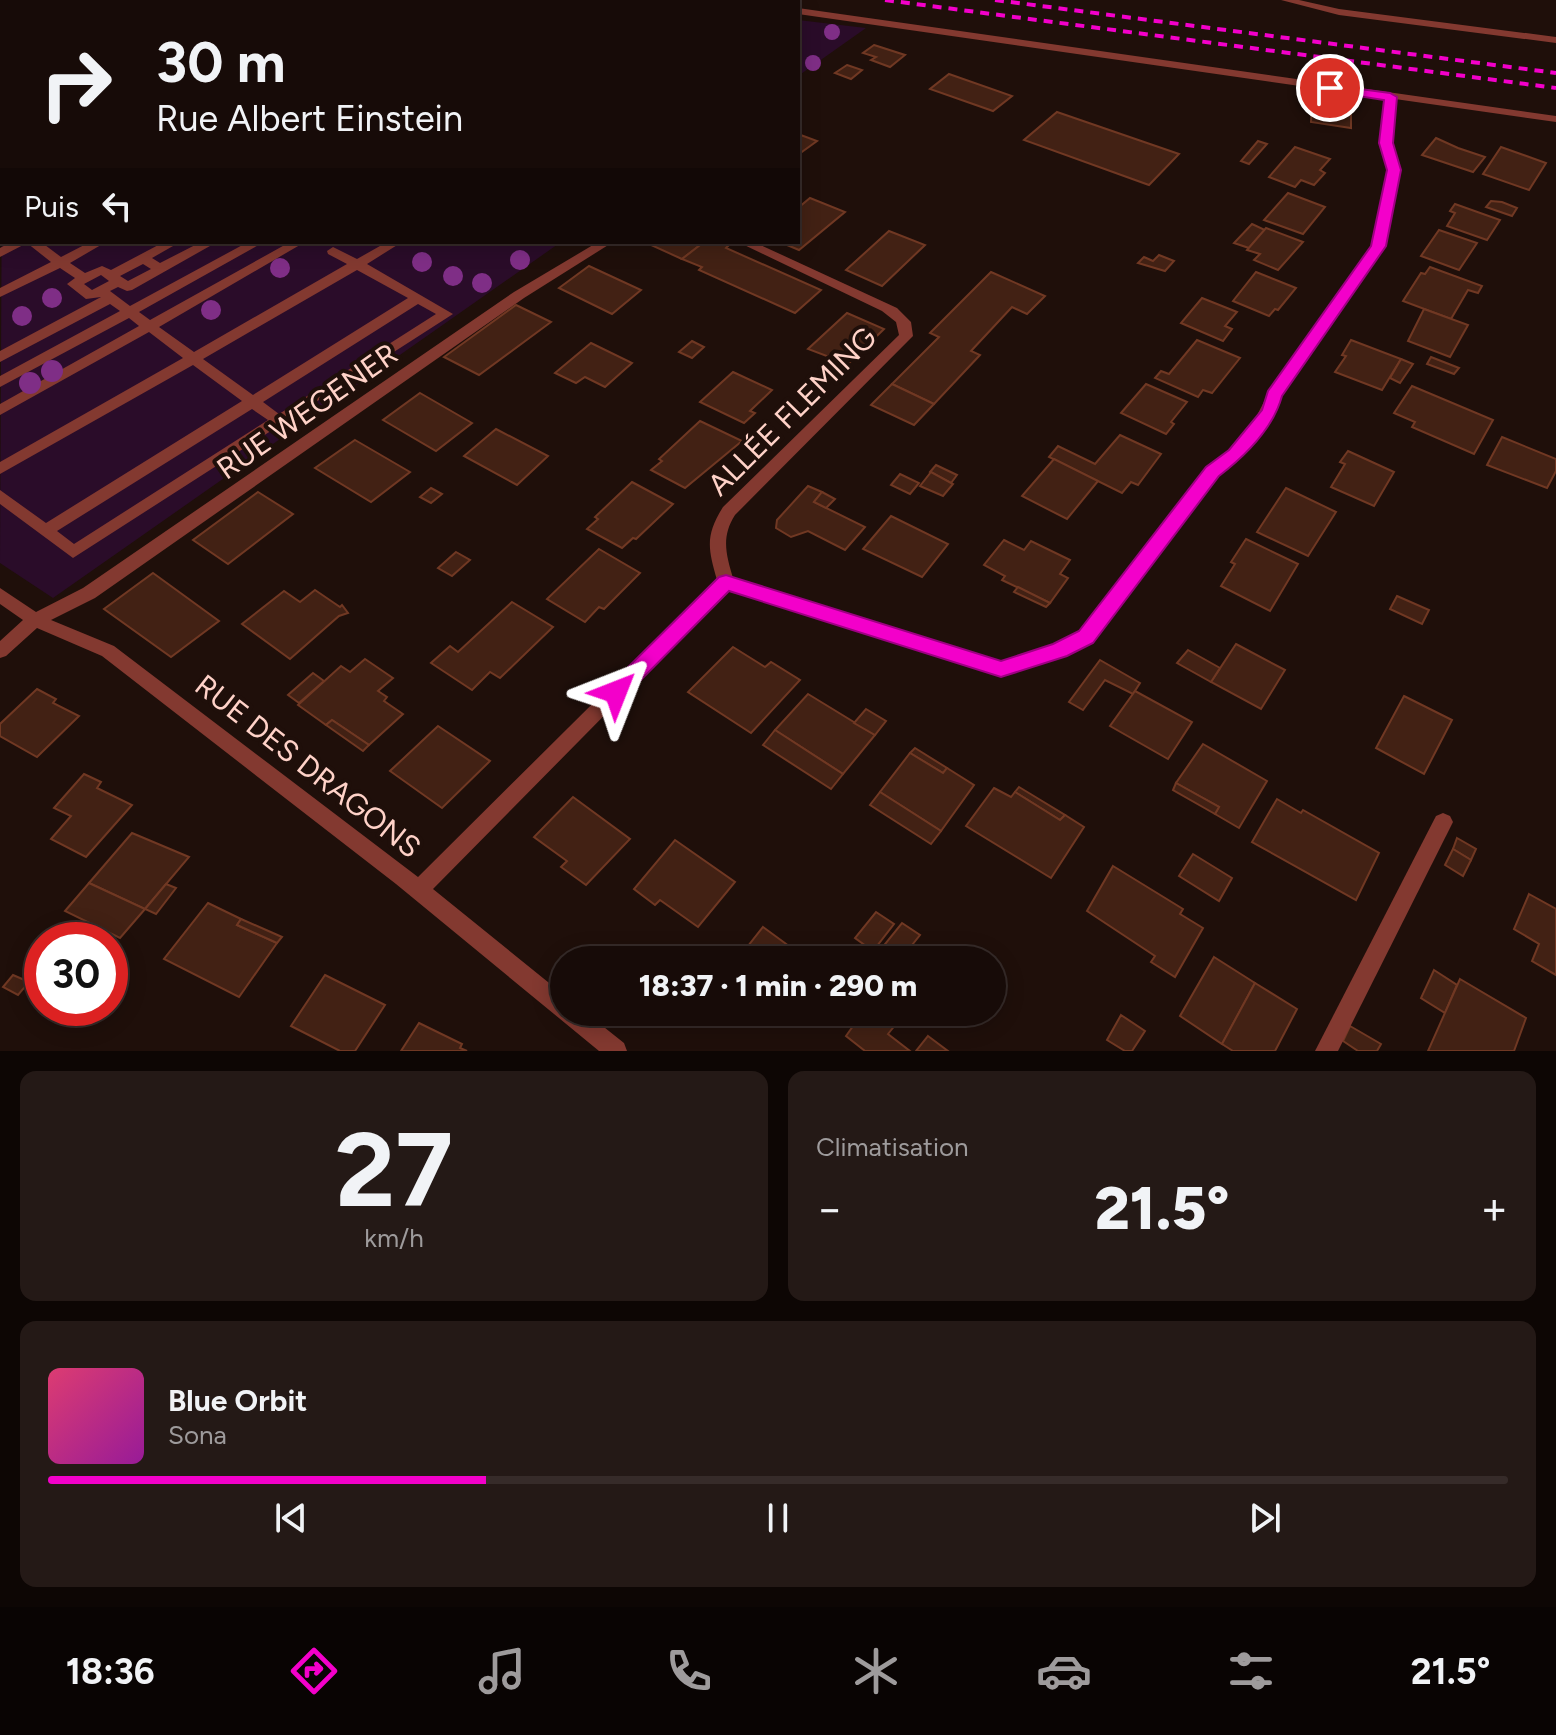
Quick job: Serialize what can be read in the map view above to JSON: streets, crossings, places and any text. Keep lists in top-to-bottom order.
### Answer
{
  "streets": {
    "street": ["RUE WEGENER", "ALLÉE FLEMING", "RUE DES DRAGONS"]
  },
  "crossings": [
    ["RUE WEGENER", "RUE DES DRAGONS"]
  ],
  "page": {
    "turn": ["30 m", "Rue Albert Einstein"],
    "then": "Puis",
    "limit": "30",
    "trip": "18:37 · 1 min · 290 m",
    "tile": [
      ["27", "km/h"],
      "Climatisation"
    ],
    "heat": ["−", "21.5°", "+"],
    "song": ["Blue Orbit", "Sona"],
    "tabs": ["18:36", "21.5°"]
  }
}
